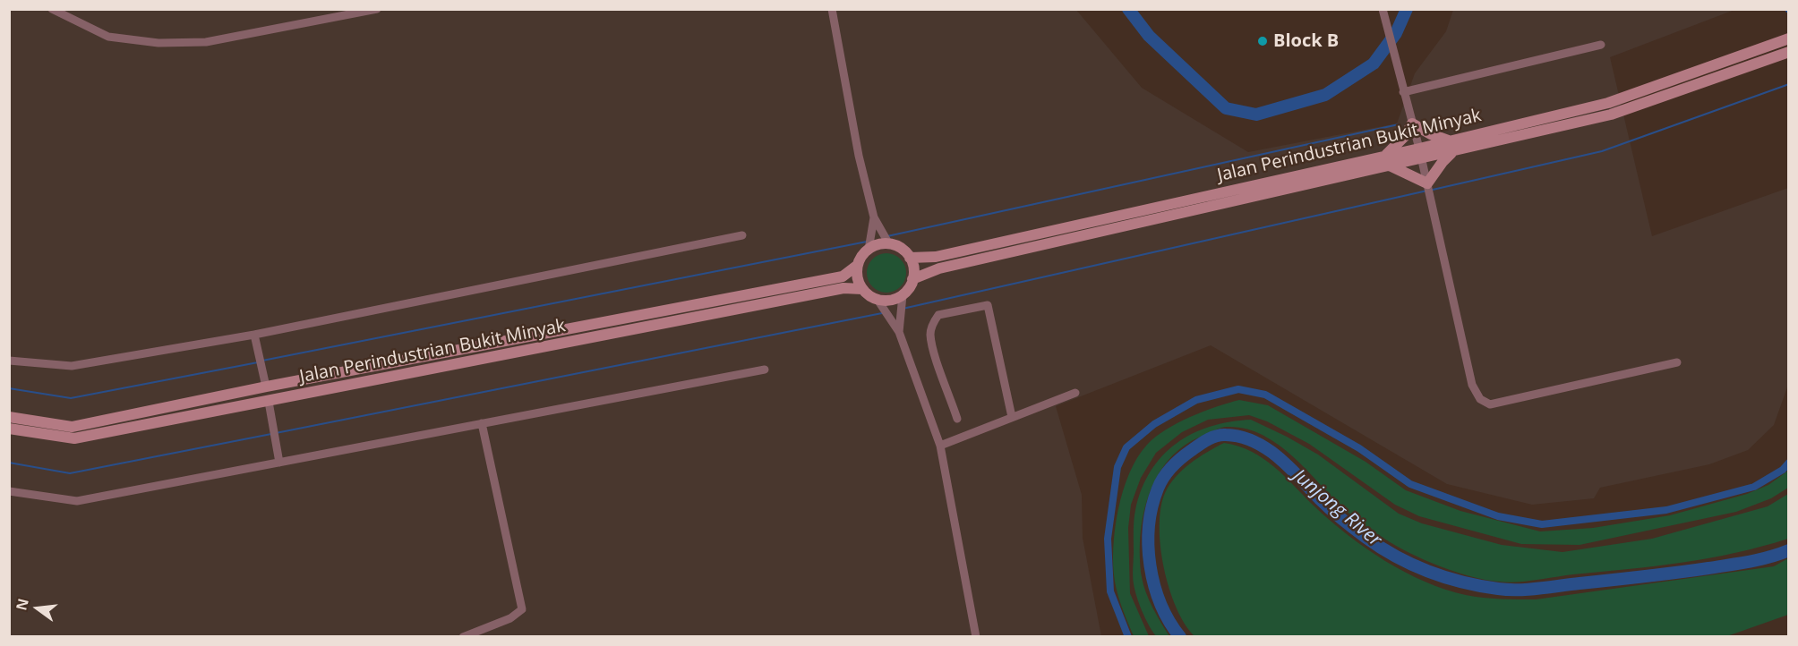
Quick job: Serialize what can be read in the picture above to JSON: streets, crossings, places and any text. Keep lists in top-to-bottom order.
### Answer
{
  "streets": {
    "main road": ["Jalan Perindustrian Bukit Minyak"]
  },
  "water": ["Junjong River"],
  "places": ["Block B"],
  "north": "left"
}
